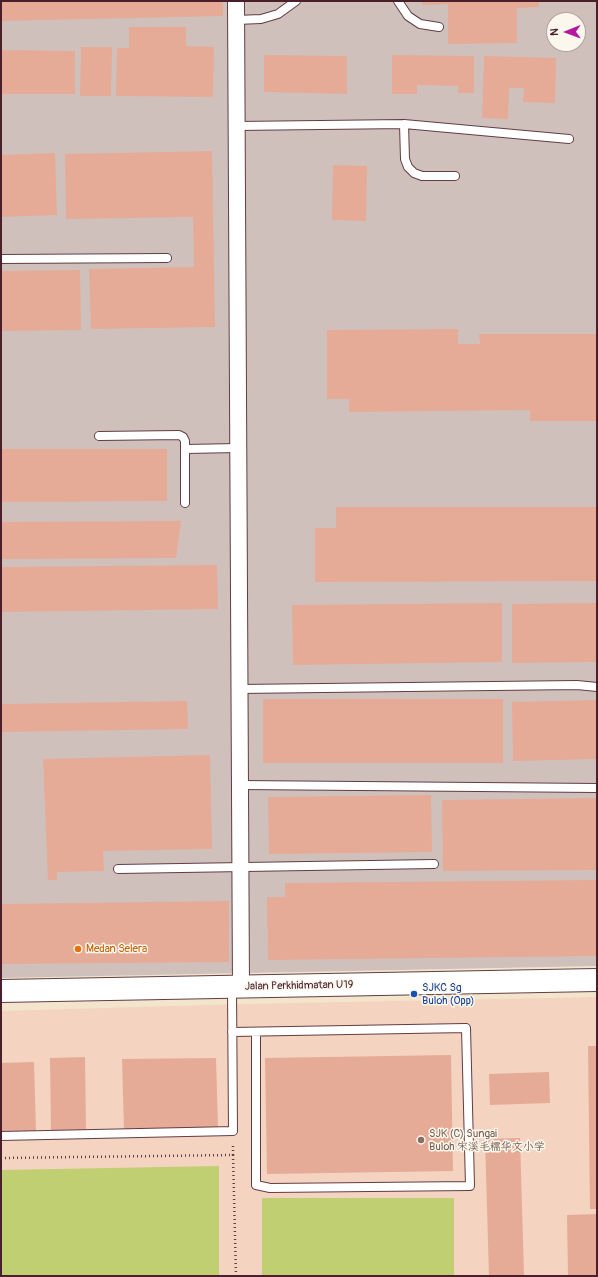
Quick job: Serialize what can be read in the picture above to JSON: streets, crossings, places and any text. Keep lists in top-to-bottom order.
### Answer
{
  "streets": {
    "street": ["Jalan Perkhidmatan U19"]
  },
  "places": ["Medan Selera", "SJKC Sg Buloh (Opp)", "SJK (C) Sungai Buloh 宋溪毛糯华文小学"],
  "north": "left"
}
